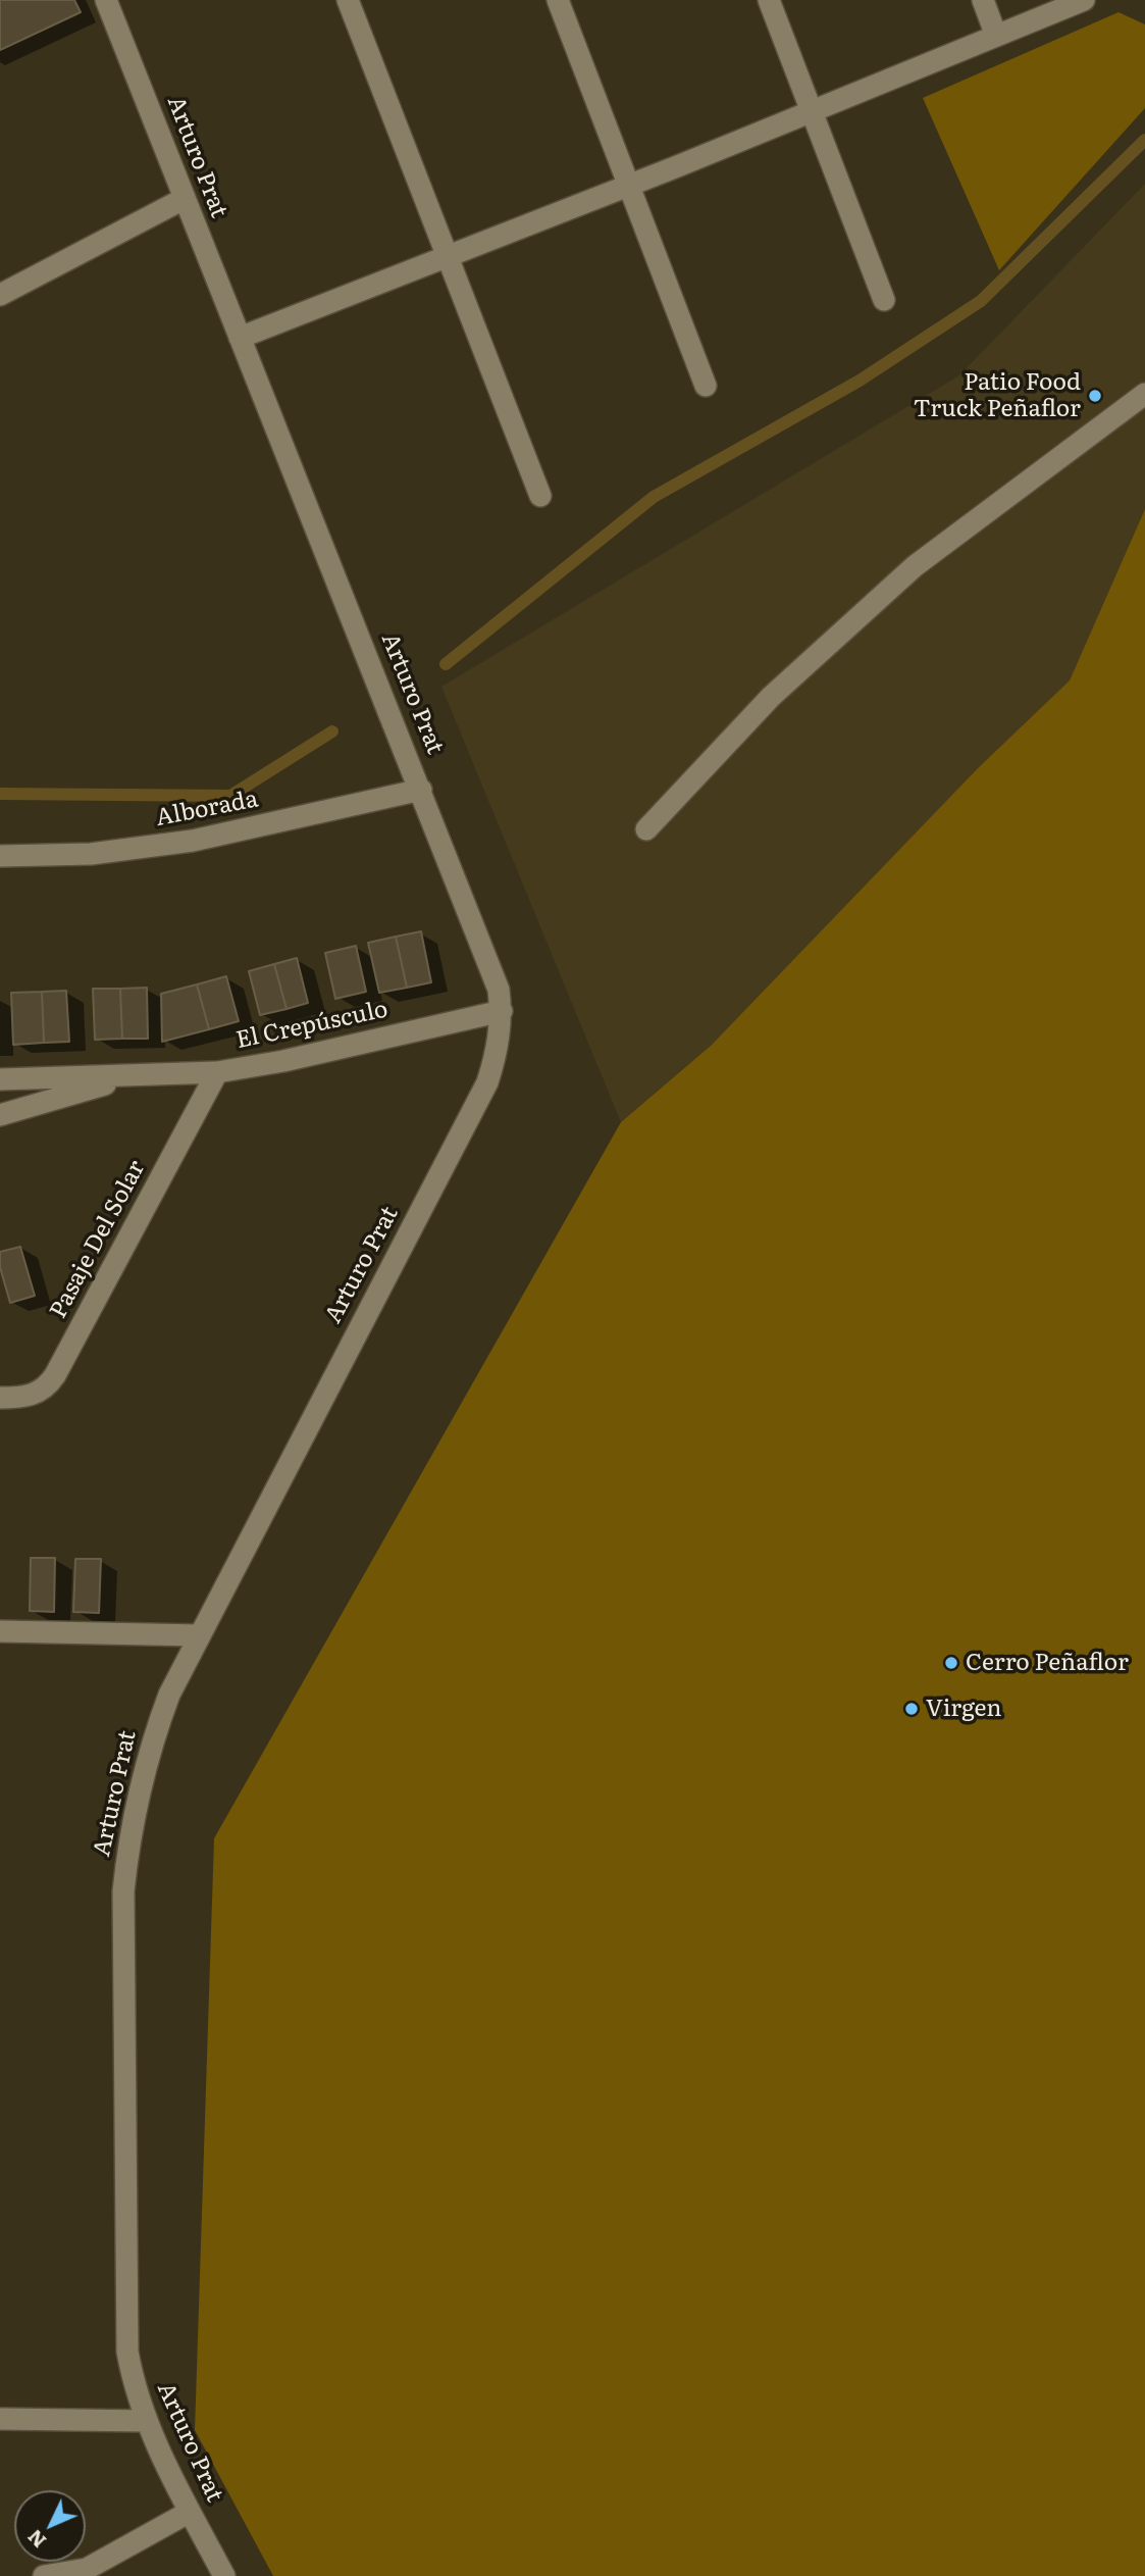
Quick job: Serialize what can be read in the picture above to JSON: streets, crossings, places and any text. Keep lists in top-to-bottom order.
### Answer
{
  "streets": {
    "street": [
      "Arturo Prat",
      "Alborada",
      "El Crepúsculo",
      "Pasaje Del Solar"
    ]
  },
  "crossings": [
    ["Arturo Prat", "Alborada"],
    ["Arturo Prat", "El Crepúsculo"],
    ["El Crepúsculo", "Pasaje Del Solar"]
  ],
  "places": ["Patio Food Truck Peñaflor", "Cerro Peñaflor", "Virgen"],
  "north": "bottom left"
}
